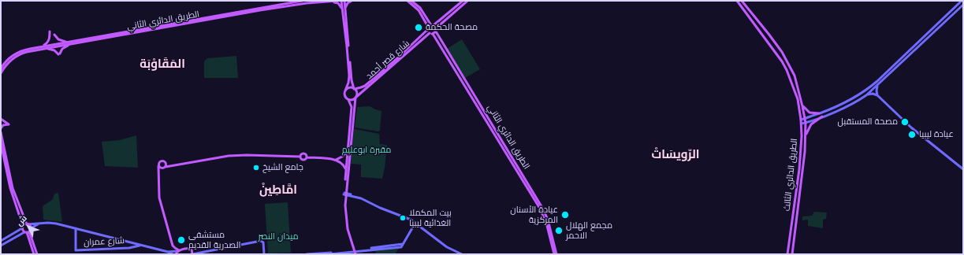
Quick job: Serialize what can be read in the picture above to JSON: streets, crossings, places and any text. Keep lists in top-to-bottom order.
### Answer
{
  "streets": {
    "main road": [
      "الطريق الدائري الثاني",
      "شارع قصر أحمد",
      "الطريق الدائري الثالث",
      "شارع عمران"
    ]
  },
  "crossings": [
    ["الطريق الدائري الثاني", "شارع قصر أحمد"]
  ],
  "districts": ["المَقَاوْبَة", "الرّويسَاتْ", "امَّاطِينْ"],
  "parks": ["مقبرة ابوعليم", "ميدان النصر"],
  "places": [
    "مصحة الحكمة",
    "مصحة المستقبل",
    "عيادة ليبيا",
    "جامع الشيخ",
    "عيادة الأسنان المركزية",
    "بيت المكملا الغذائية ليبيا",
    "مجمع الهلال الاحمر",
    "مستشفى الصدرية القديم"
  ],
  "north": "top left"
}
